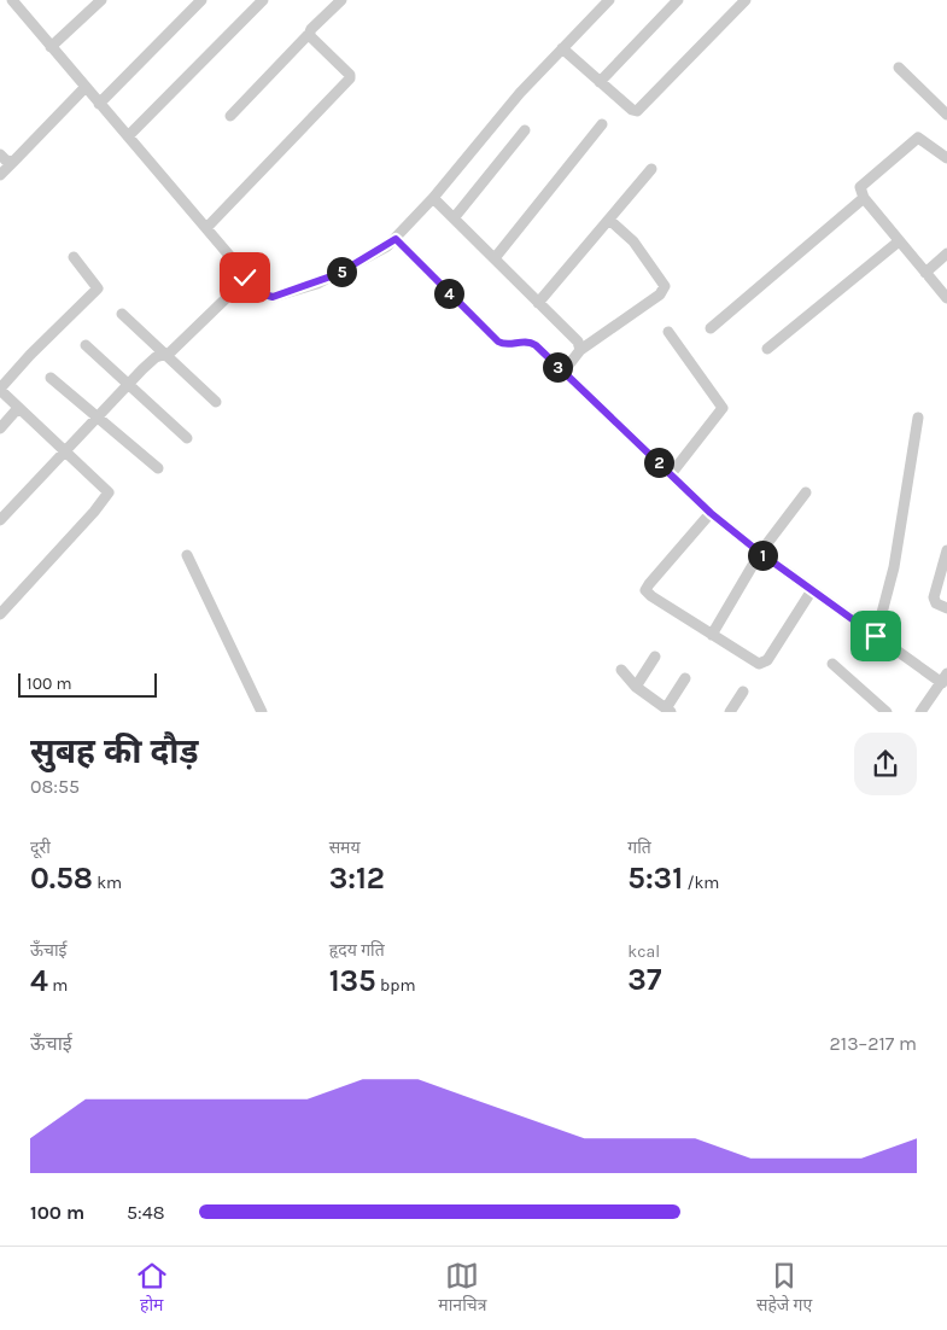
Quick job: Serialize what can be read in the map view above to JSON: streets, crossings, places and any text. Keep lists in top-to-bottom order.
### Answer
{
  "scale_bar": "100 m",
  "page": {
    "pins": [
      "5",
      "4",
      "3",
      "2",
      "1"
    ],
    "scale": "100 m",
    "heading": ["सुबह की दौड़", "08:55"],
    "stats": [
      ["दूरी", "0.58 km"],
      ["समय", "3:12"],
      ["गति", "5:31 /km"],
      ["ऊँचाई", "4 m"],
      ["हृदय गति", "135 bpm"],
      ["kcal", "37"]
    ],
    "chart": ["ऊँचाई", "213–217 m"],
    "list": [
      {
        "name": "100 m",
        "note": "5:48"
      }
    ],
    "tabs": ["होम", "मानचित्र", "सहेजे गए"]
  }
}
